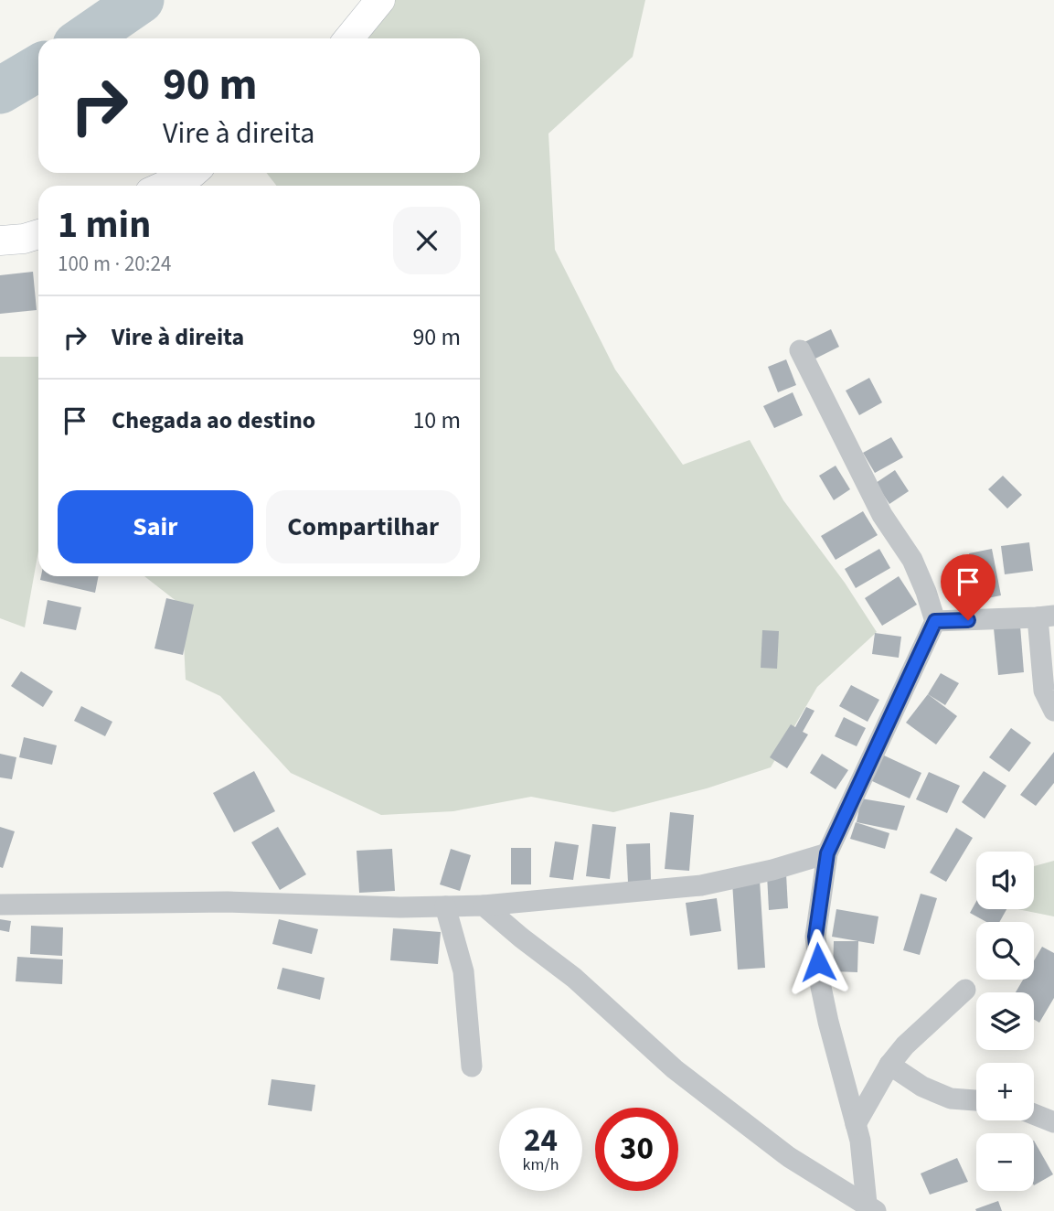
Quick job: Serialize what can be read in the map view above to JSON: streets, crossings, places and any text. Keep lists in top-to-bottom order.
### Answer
{
  "page": {
    "turn": ["90 m", "Vire à direita"],
    "heading": ["1 min", "100 m · 20:24"],
    "list": [
      {
        "name": "Vire à direita",
        "value": "90 m"
      },
      {
        "name": "Chegada ao destino",
        "value": "10 m"
      }
    ],
    "buttons": ["Sair", "Compartilhar"],
    "map_buttons": ["+", "−"],
    "speed": "24 km/h",
    "limit": "30"
  }
}
